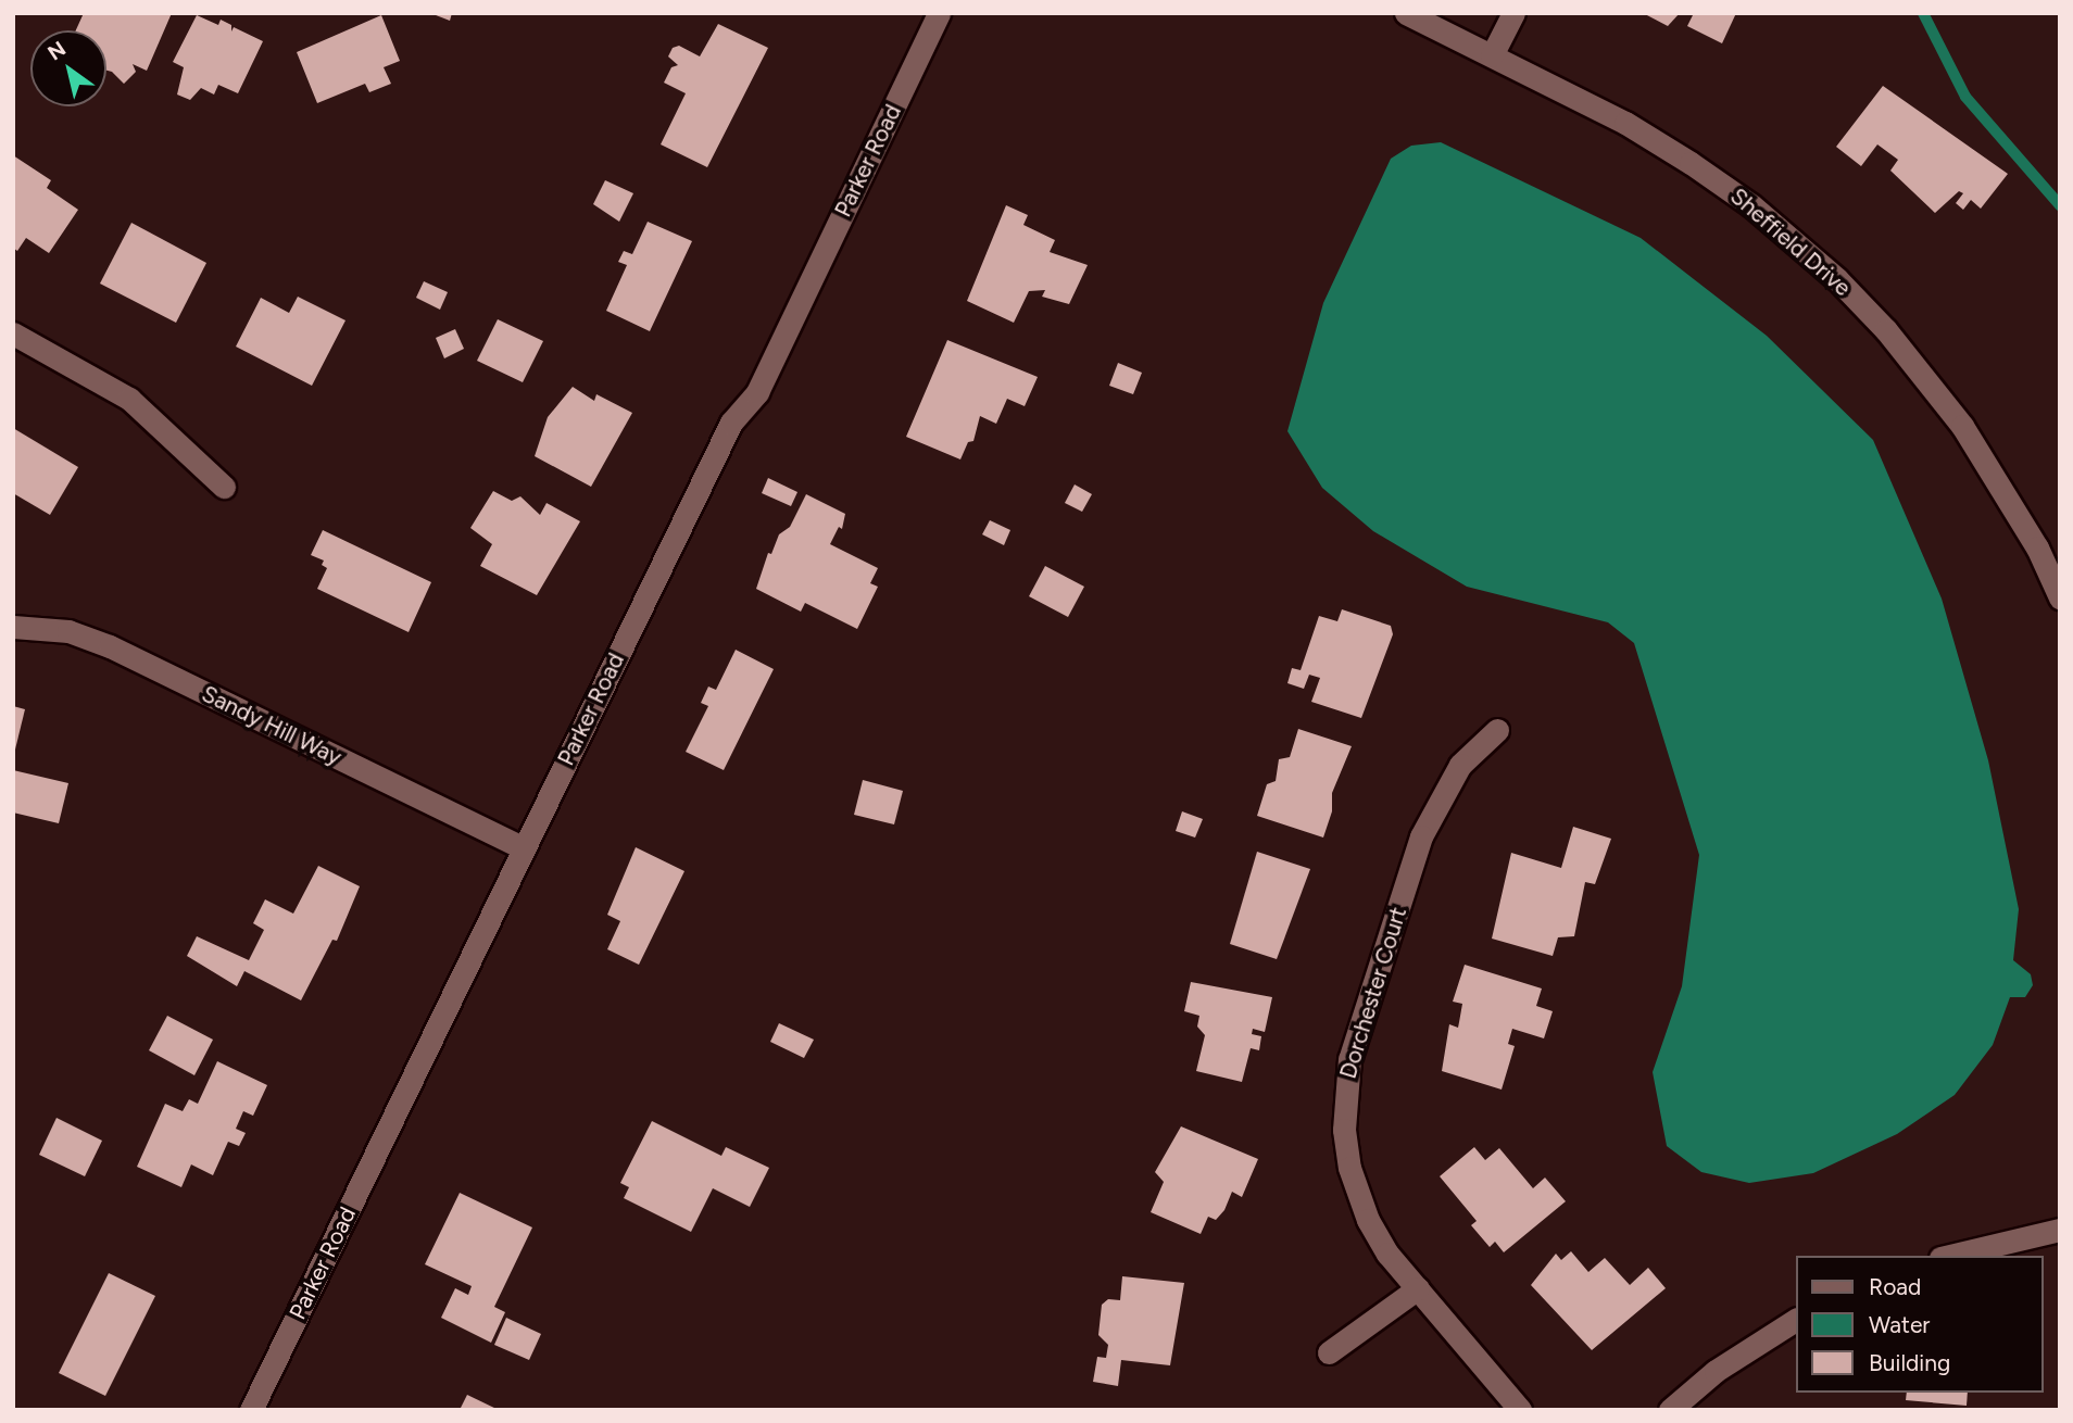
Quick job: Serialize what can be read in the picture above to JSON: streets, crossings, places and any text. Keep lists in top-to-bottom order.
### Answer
{
  "streets": {
    "street": [
      "Parker Road",
      "Sheffield Drive",
      "Sandy Hill Way",
      "Dorchester Court"
    ]
  },
  "crossings": [
    ["Parker Road", "Sandy Hill Way"]
  ],
  "legend": ["Road", "Water", "Building"],
  "north": "top left"
}
